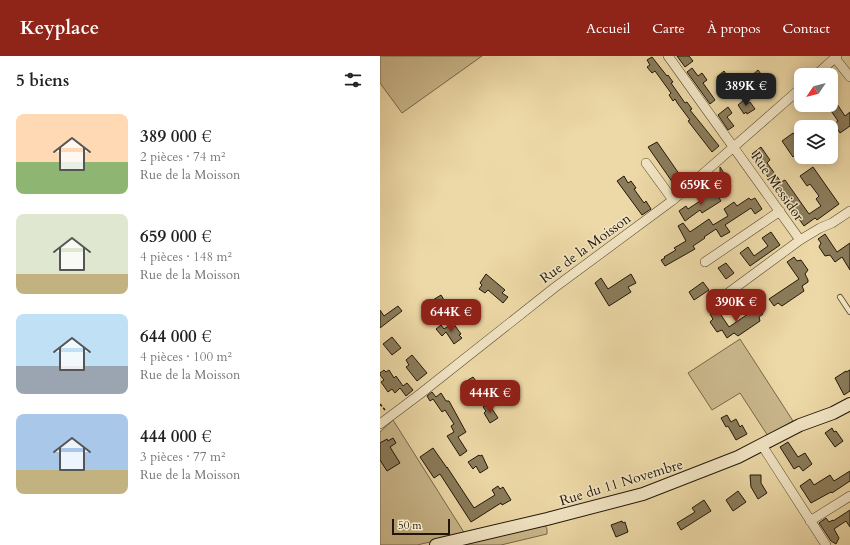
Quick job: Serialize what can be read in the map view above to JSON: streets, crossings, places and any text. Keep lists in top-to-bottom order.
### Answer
{
  "streets": {
    "street": ["Rue Messidor", "Rue de la Moisson", "Rue du 11 Novembre"]
  },
  "crossings": [
    ["Rue Messidor", "Rue de la Moisson"]
  ],
  "scale_bar": "50 m",
  "north": "bottom left",
  "page": {
    "header": "Keyplace",
    "nav": [
      "Accueil",
      "Carte",
      "À propos",
      "Contact"
    ],
    "heading": "5 biens",
    "price": [
      "389K €",
      "659K €",
      "390K €",
      "644K €",
      "444K €"
    ],
    "list": [
      {
        "name": "389 000 €",
        "note": "2 pièces · 74 m² · Rue de la Moisson"
      },
      {
        "name": "659 000 €",
        "note": "4 pièces · 148 m² · Rue de la Moisson"
      },
      {
        "name": "644 000 €",
        "note": "4 pièces · 100 m² · Rue de la Moisson"
      },
      {
        "name": "444 000 €",
        "note": "3 pièces · 77 m² · Rue de la Moisson"
      }
    ],
    "scale": "50 m"
  }
}
